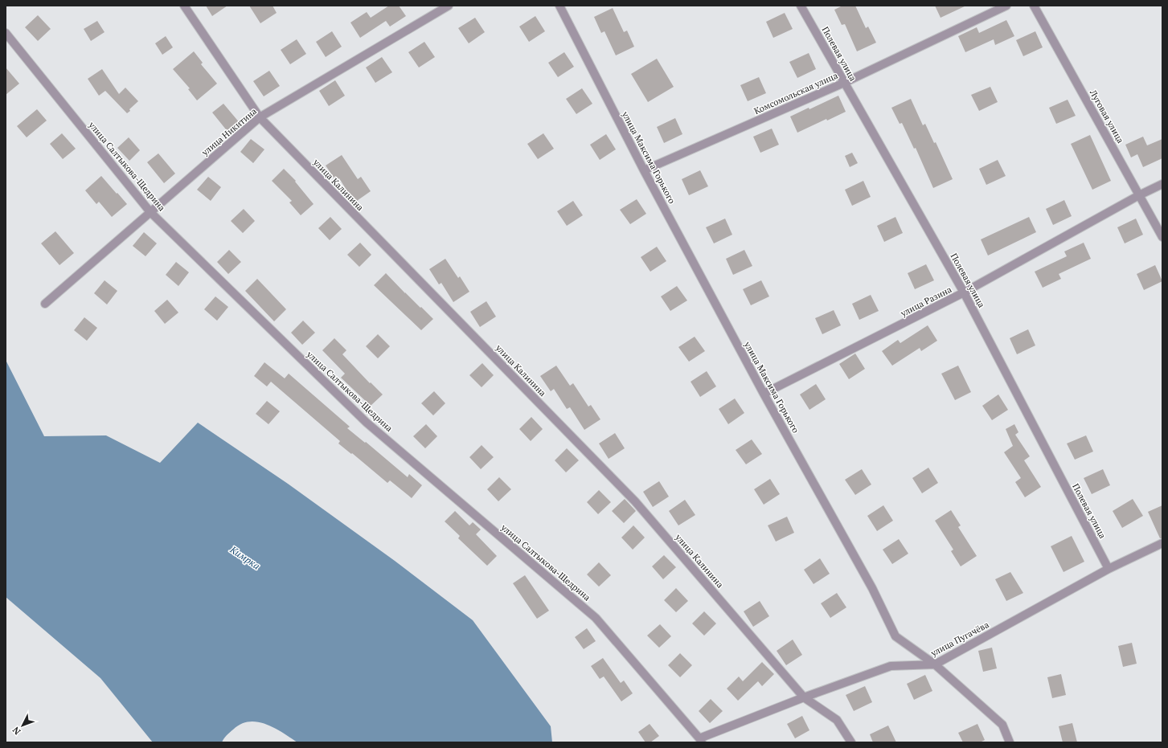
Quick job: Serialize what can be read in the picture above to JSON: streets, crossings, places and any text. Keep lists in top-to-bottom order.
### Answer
{
  "streets": {
    "street": [
      "Полевая улица",
      "Комсомольская улица",
      "Луговая улица",
      "улица Никитина",
      "улица Максима Горького",
      "улица Салтыкова-Щедрина",
      "улица Калинина",
      "улица Разина",
      "улица Пугачёва"
    ]
  },
  "crossings": [
    ["Полевая улица", "Комсомольская улица"],
    ["Полевая улица", "улица Разина"],
    ["Полевая улица", "улица Пугачёва"],
    ["Комсомольская улица", "улица Максима Горького"],
    ["Луговая улица", "улица Разина"],
    ["улица Никитина", "улица Салтыкова-Щедрина"],
    ["улица Никитина", "улица Калинина"],
    ["улица Максима Горького", "улица Разина"],
    ["улица Максима Горького", "улица Пугачёва"],
    ["улица Салтыкова-Щедрина", "улица Пугачёва"],
    ["улица Калинина", "улица Пугачёва"]
  ],
  "water": ["Кимрка"],
  "north": "bottom left"
}
